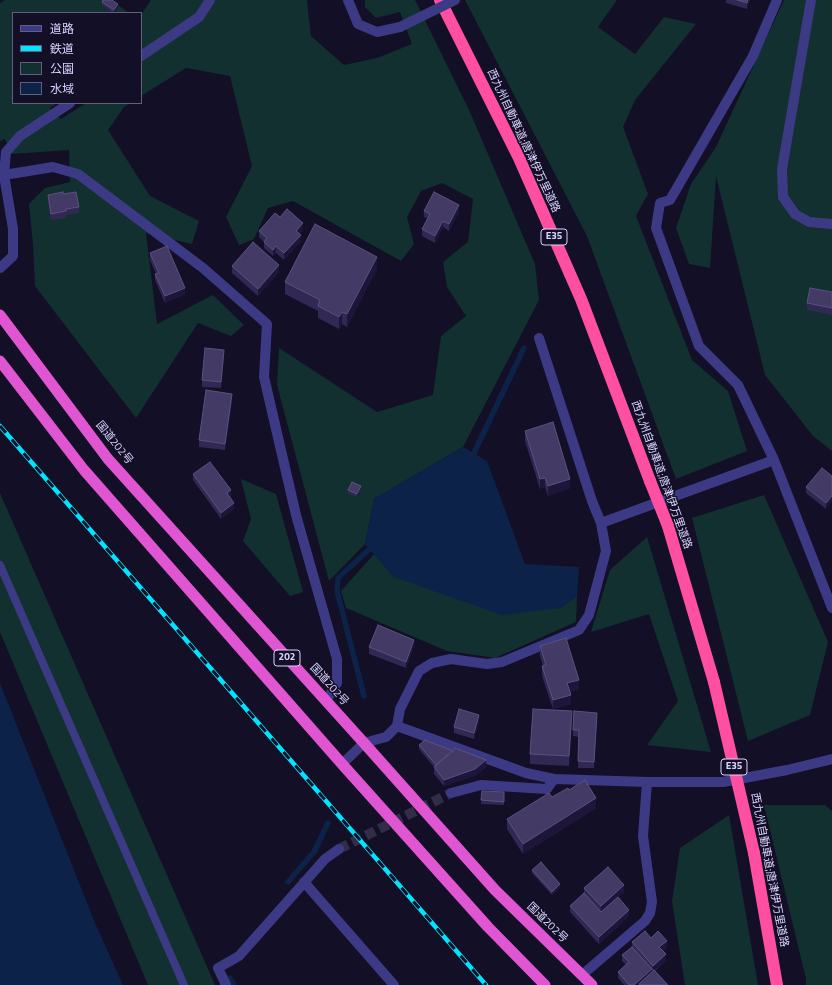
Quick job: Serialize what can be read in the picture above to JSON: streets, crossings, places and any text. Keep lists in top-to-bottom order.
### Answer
{
  "streets": {
    "highway": [
      "西九州自動車道;唐津伊万里道路",
      "E35",
      "国道202号",
      "202"
    ]
  },
  "legend": [
    "道路",
    "鉄道",
    "公園",
    "水域"
  ]
}
